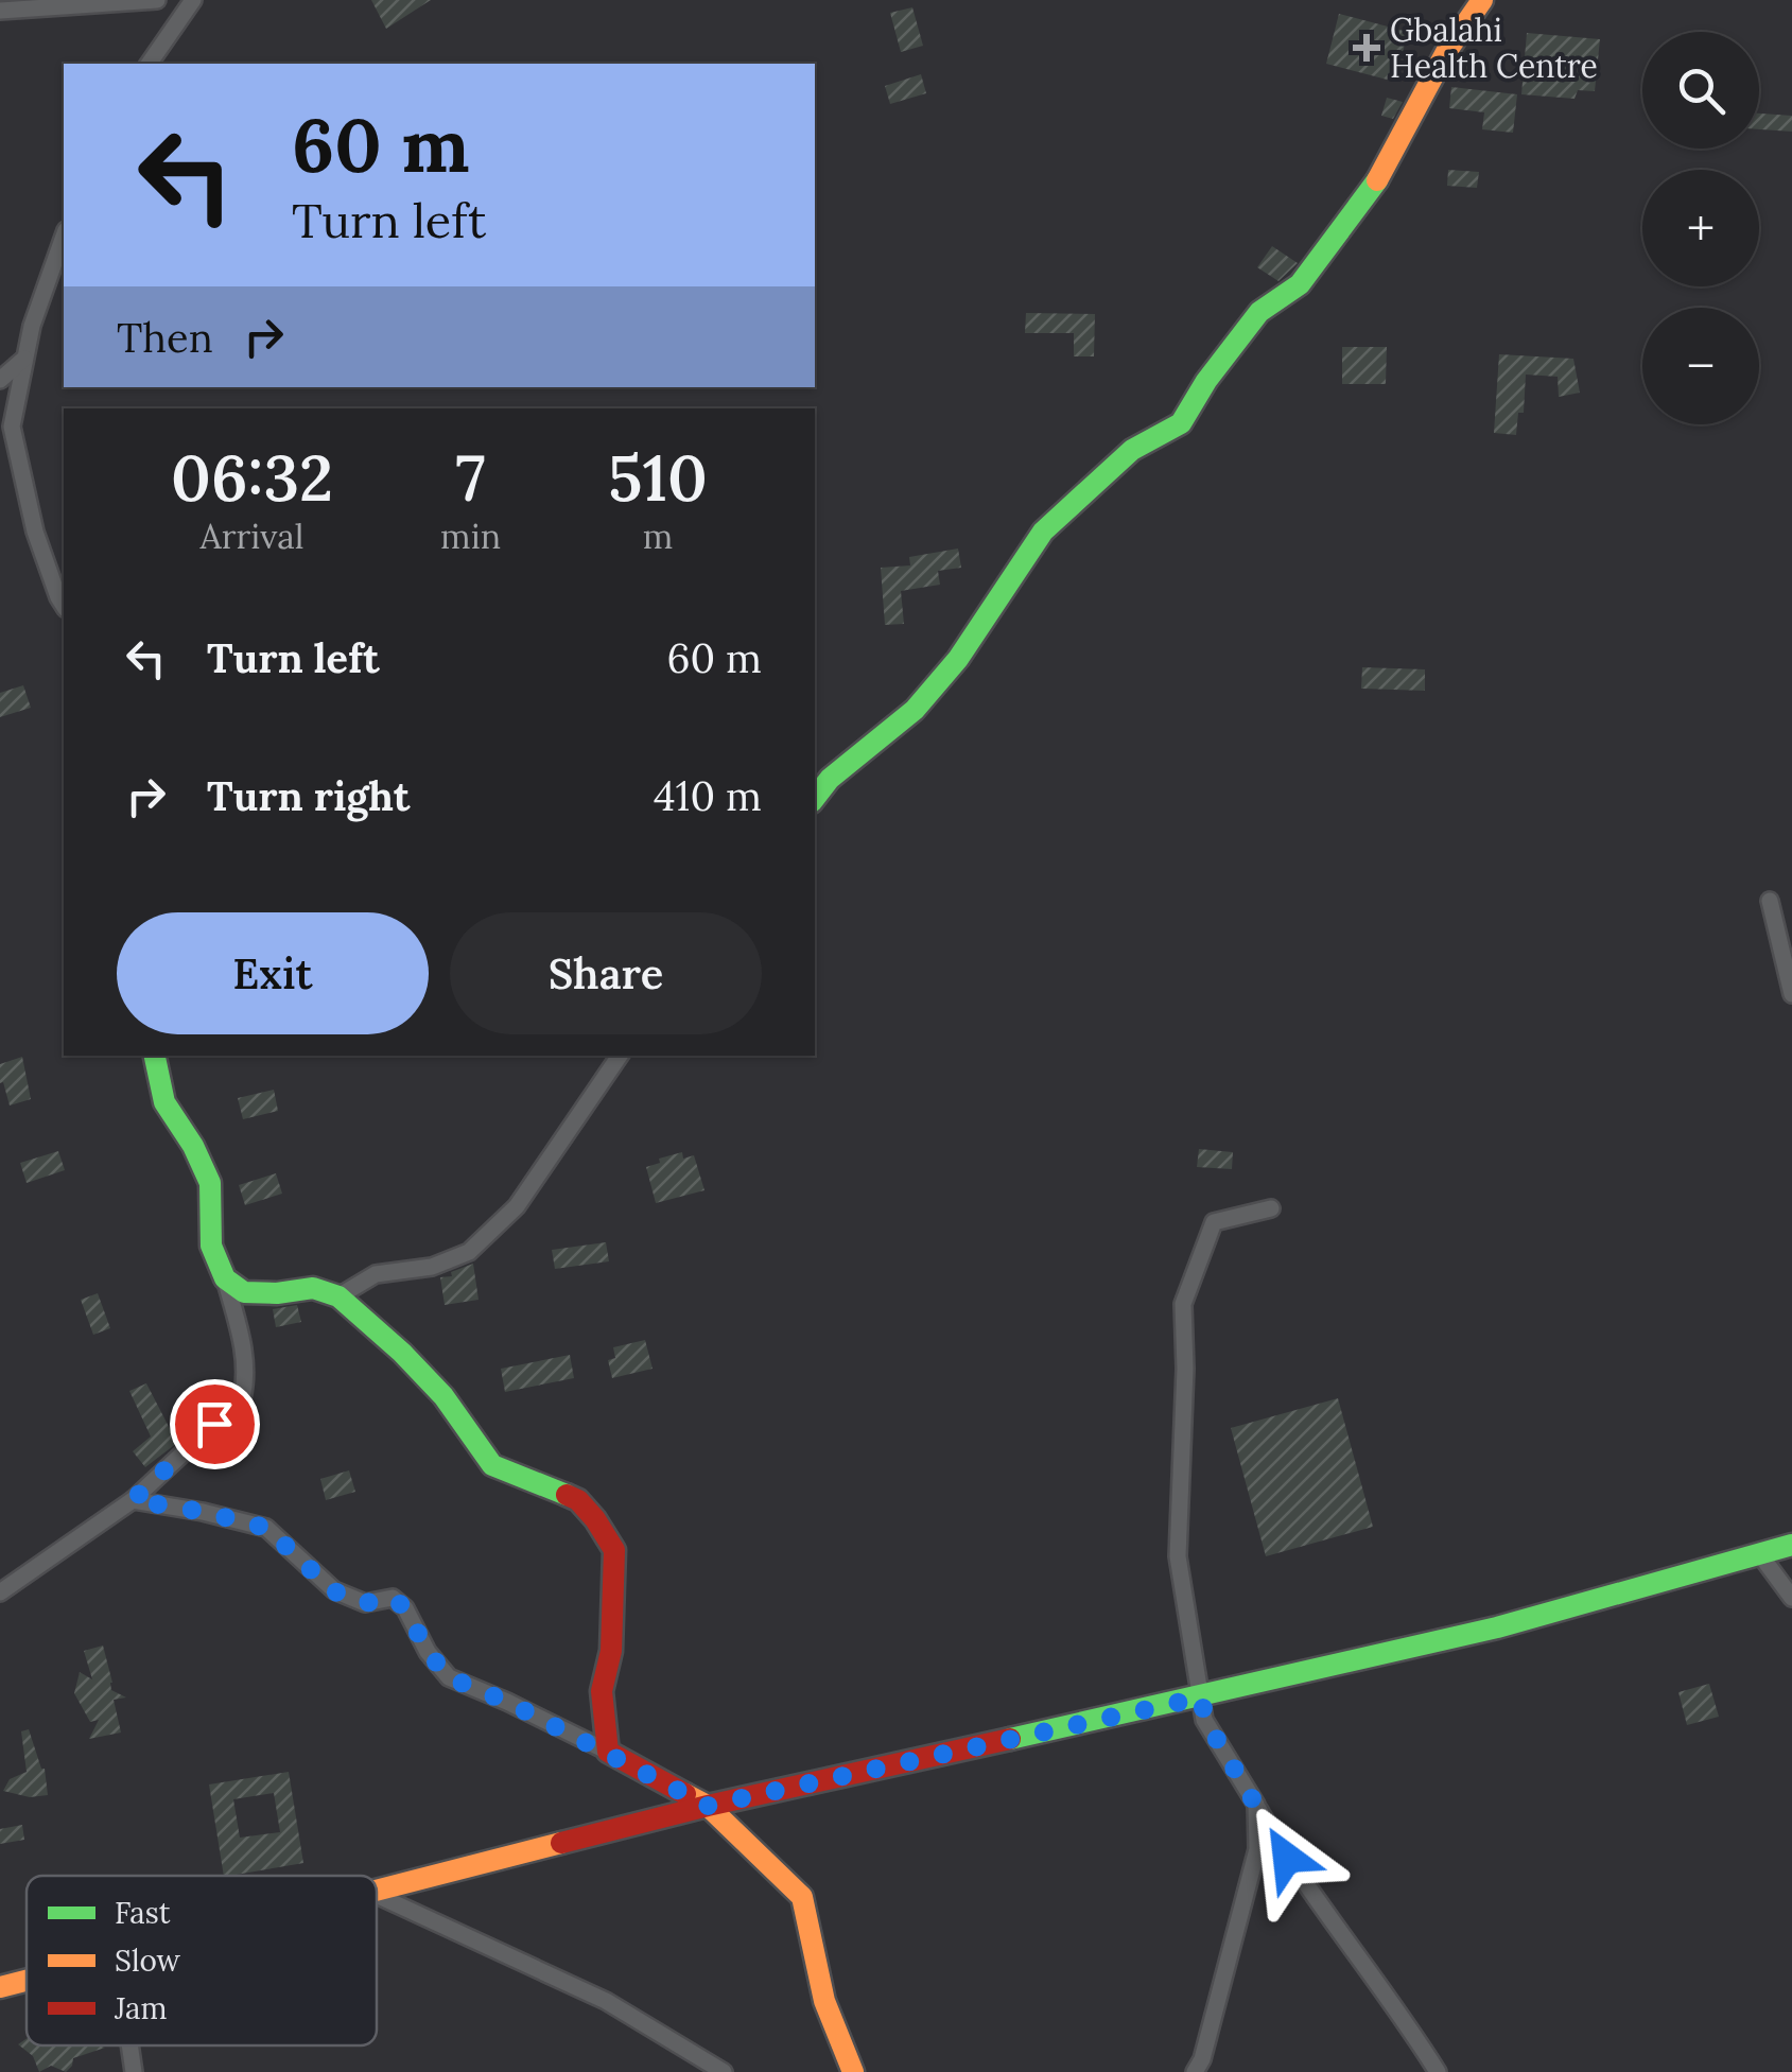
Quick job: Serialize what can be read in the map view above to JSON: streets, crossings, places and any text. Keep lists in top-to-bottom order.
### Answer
{
  "places": {
    "health": ["Gbalahi Health Centre"]
  },
  "legend": ["Fast", "Slow", "Jam"],
  "page": {
    "map_buttons": ["+", "−"],
    "turn": ["60 m", "Turn left"],
    "then": "Then",
    "eta": [
      "06:32",
      "Arrival",
      "7",
      "min",
      "510",
      "m"
    ],
    "list": [
      {
        "name": "Turn left",
        "value": "60 m"
      },
      {
        "name": "Turn right",
        "value": "410 m"
      }
    ],
    "buttons": ["Exit", "Share"]
  }
}
